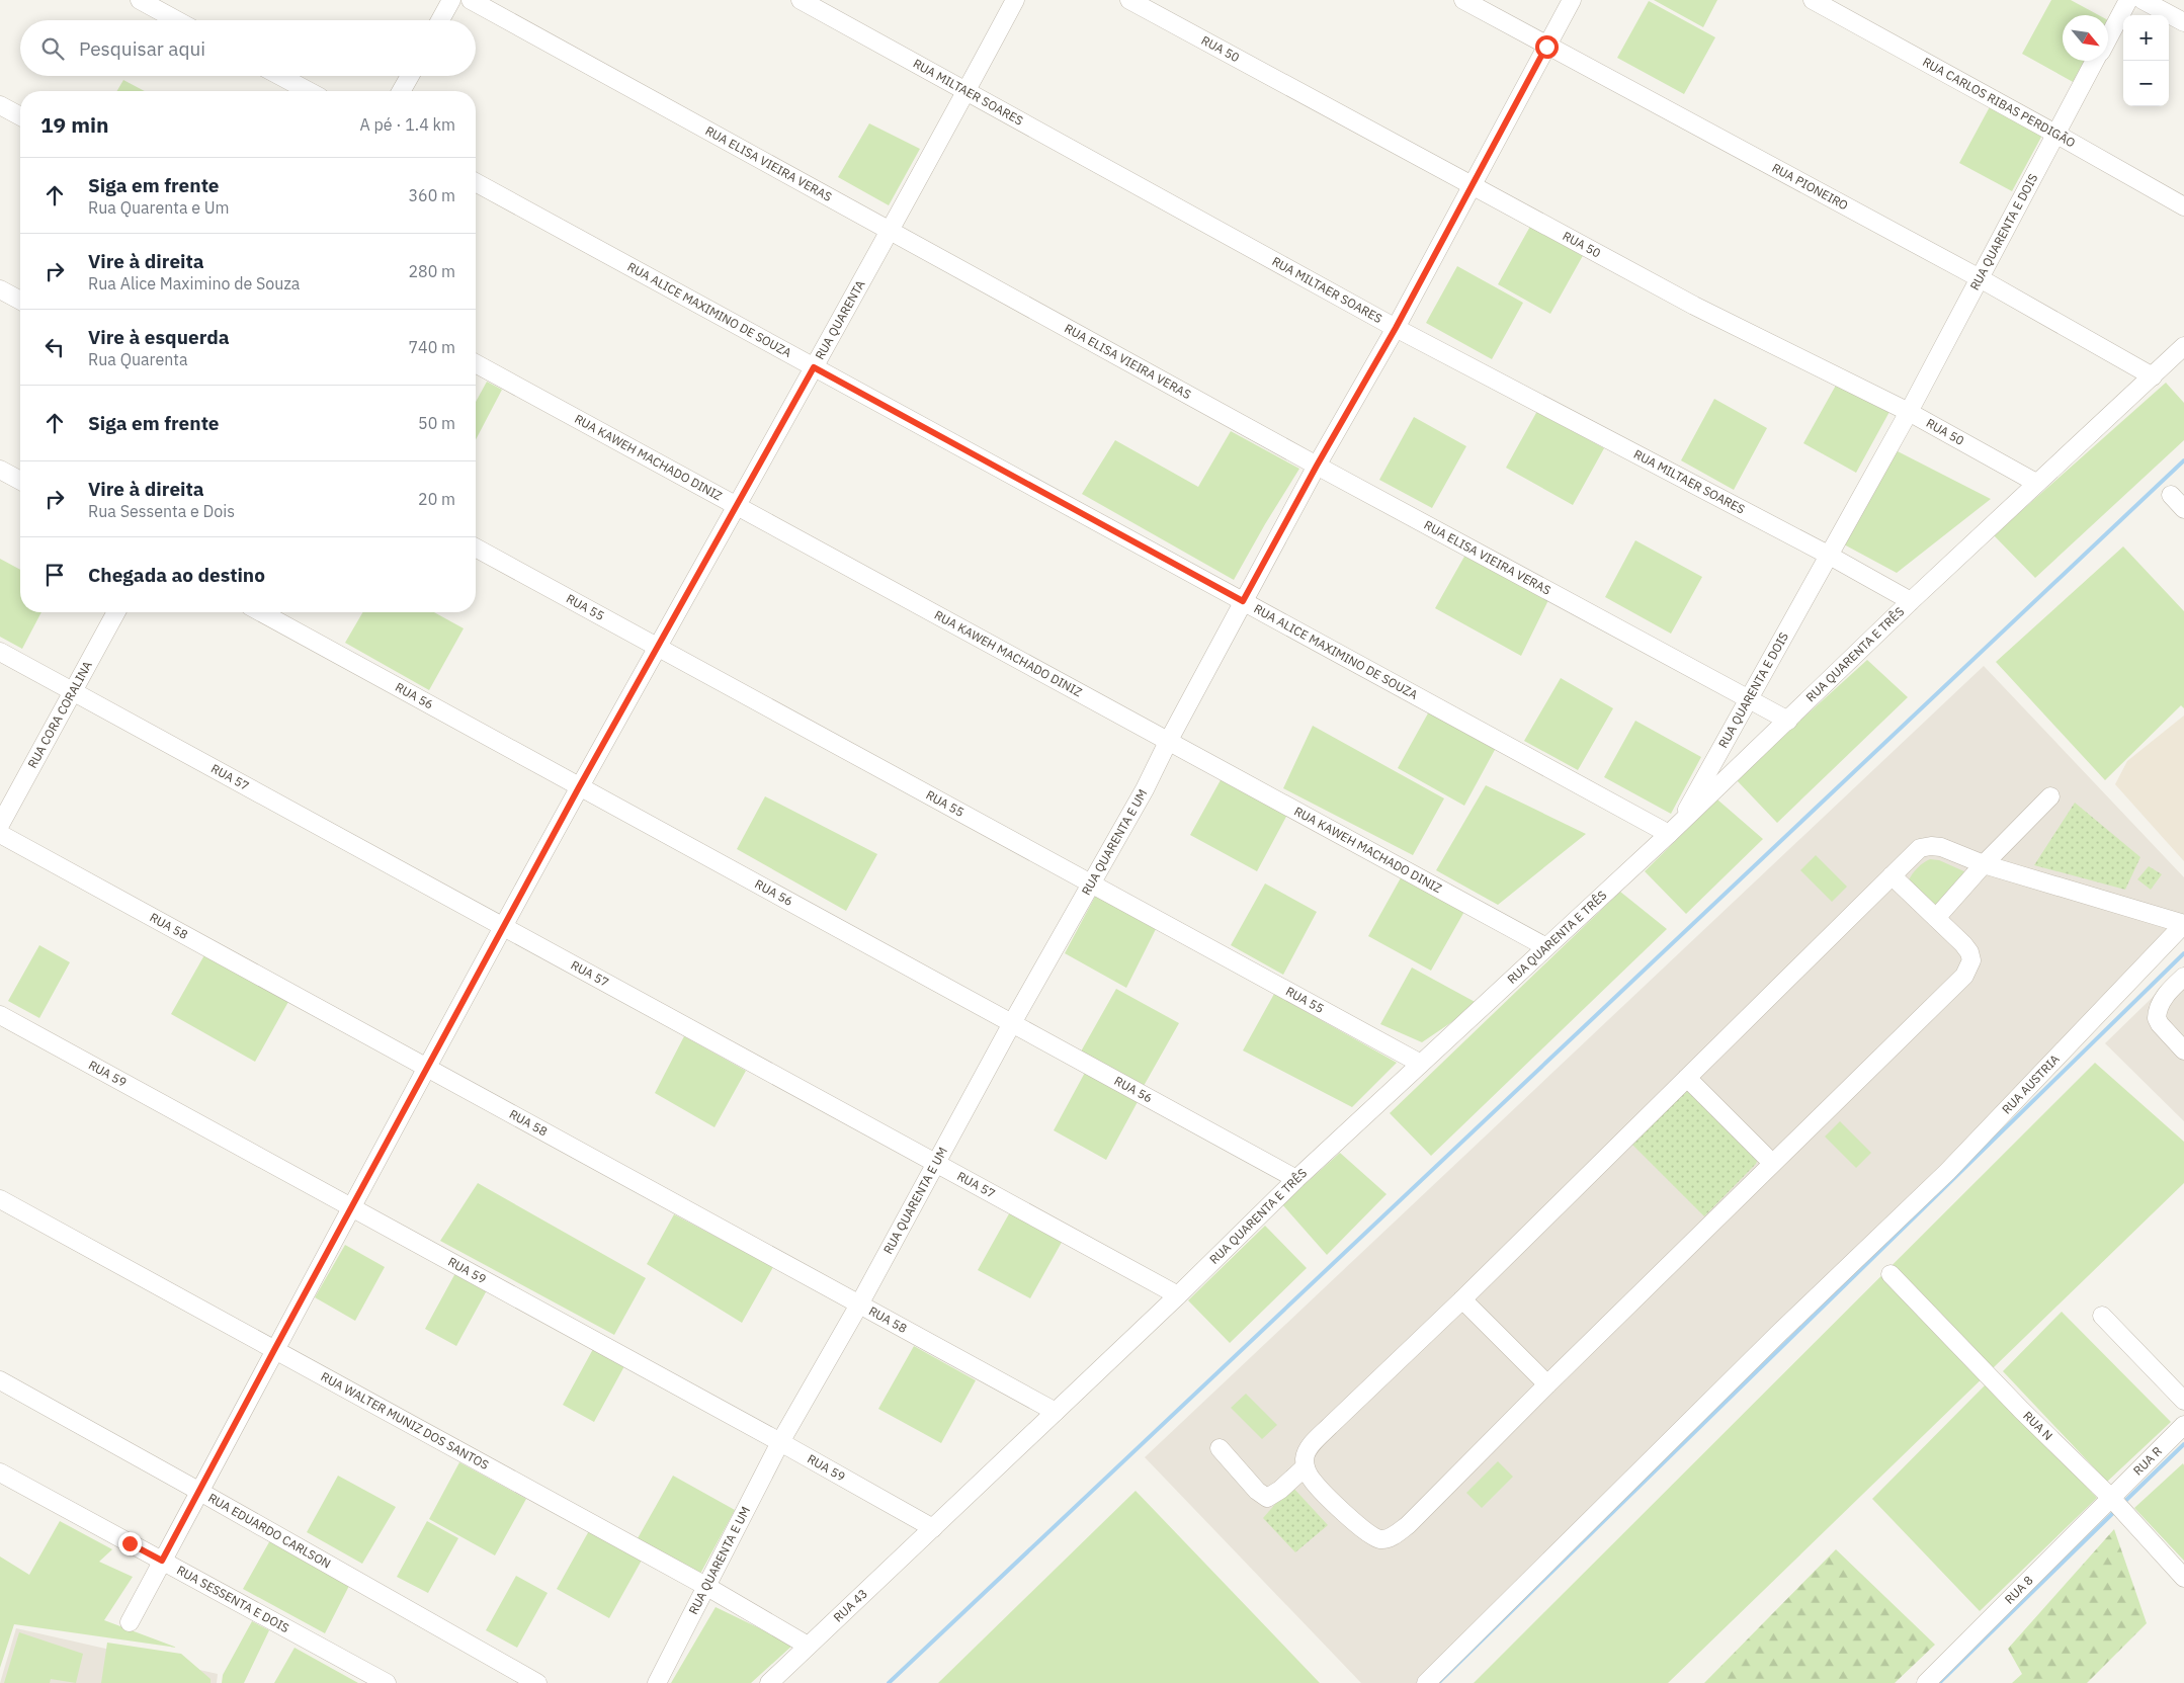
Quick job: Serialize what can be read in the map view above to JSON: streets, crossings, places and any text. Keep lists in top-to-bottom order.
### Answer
{
  "streets": {
    "street": [
      "RUA 50",
      "RUA MILTAER SOARES",
      "RUA CARLOS RIBAS PERDIGÃO",
      "RUA ELISA VIEIRA VERAS",
      "RUA PIONEIRO",
      "RUA QUARENTA E DOIS",
      "RUA ALICE MAXIMINO DE SOUZA",
      "RUA QUARENTA",
      "RUA KAWEH MACHADO DINIZ",
      "RUA 55",
      "RUA QUARENTA E TRÊS",
      "RUA 56",
      "RUA CORA CORALINA",
      "RUA 57",
      "RUA QUARENTA E UM",
      "RUA 58",
      "RUA 59",
      "RUA AUSTRIA",
      "RUA WALTER MUNIZ DOS SANTOS",
      "RUA N",
      "RUA R",
      "RUA EDUARDO CARLSON",
      "RUA 8",
      "RUA SESSENTA E DOIS",
      "RUA 43"
    ]
  },
  "crossings": [
    ["RUA 50", "RUA QUARENTA E DOIS"],
    ["RUA 50", "RUA QUARENTA E TRÊS"],
    ["RUA 50", "RUA QUARENTA E UM"],
    ["RUA MILTAER SOARES", "RUA QUARENTA E DOIS"],
    ["RUA MILTAER SOARES", "RUA QUARENTA"],
    ["RUA MILTAER SOARES", "RUA QUARENTA E TRÊS"],
    ["RUA MILTAER SOARES", "RUA QUARENTA E UM"],
    ["RUA CARLOS RIBAS PERDIGÃO", "RUA QUARENTA E DOIS"],
    ["RUA ELISA VIEIRA VERAS", "RUA QUARENTA E DOIS"],
    ["RUA ELISA VIEIRA VERAS", "RUA QUARENTA"],
    ["RUA ELISA VIEIRA VERAS", "RUA QUARENTA E TRÊS"],
    ["RUA ELISA VIEIRA VERAS", "RUA QUARENTA E UM"],
    ["RUA PIONEIRO", "RUA QUARENTA E DOIS"],
    ["RUA PIONEIRO", "RUA QUARENTA E TRÊS"],
    ["RUA PIONEIRO", "RUA QUARENTA E UM"],
    ["RUA QUARENTA E DOIS", "RUA ALICE MAXIMINO DE SOUZA"],
    ["RUA QUARENTA E DOIS", "RUA QUARENTA E TRÊS"],
    ["RUA ALICE MAXIMINO DE SOUZA", "RUA QUARENTA"],
    ["RUA ALICE MAXIMINO DE SOUZA", "RUA QUARENTA E TRÊS"],
    ["RUA ALICE MAXIMINO DE SOUZA", "RUA QUARENTA E UM"],
    ["RUA QUARENTA", "RUA KAWEH MACHADO DINIZ"],
    ["RUA QUARENTA", "RUA 55"],
    ["RUA QUARENTA", "RUA 56"],
    ["RUA QUARENTA", "RUA 57"],
    ["RUA QUARENTA", "RUA 58"],
    ["RUA QUARENTA", "RUA 59"],
    ["RUA QUARENTA", "RUA WALTER MUNIZ DOS SANTOS"],
    ["RUA QUARENTA", "RUA EDUARDO CARLSON"],
    ["RUA QUARENTA", "RUA SESSENTA E DOIS"],
    ["RUA KAWEH MACHADO DINIZ", "RUA QUARENTA E TRÊS"],
    ["RUA KAWEH MACHADO DINIZ", "RUA QUARENTA E UM"],
    ["RUA 55", "RUA QUARENTA E TRÊS"],
    ["RUA 55", "RUA QUARENTA E UM"],
    ["RUA QUARENTA E TRÊS", "RUA 56"],
    ["RUA QUARENTA E TRÊS", "RUA 57"],
    ["RUA QUARENTA E TRÊS", "RUA 58"],
    ["RUA QUARENTA E TRÊS", "RUA 59"],
    ["RUA QUARENTA E TRÊS", "RUA 43"],
    ["RUA 56", "RUA QUARENTA E UM"],
    ["RUA CORA CORALINA", "RUA 57"],
    ["RUA 57", "RUA QUARENTA E UM"],
    ["RUA QUARENTA E UM", "RUA 58"],
    ["RUA QUARENTA E UM", "RUA 59"],
    ["RUA QUARENTA E UM", "RUA WALTER MUNIZ DOS SANTOS"],
    ["RUA 59", "RUA 43"],
    ["RUA WALTER MUNIZ DOS SANTOS", "RUA 43"],
    ["RUA N", "RUA R"],
    ["RUA N", "RUA 8"],
    ["RUA R", "RUA 8"]
  ],
  "north": "bottom right",
  "page": {
    "map_buttons": ["+", "−"],
    "search": "Pesquisar aqui",
    "heading": ["19 min", "A pé · 1.4 km"],
    "list": [
      ["Siga em frente", "Rua Quarenta e Um", "360 m"],
      ["Vire à direita", "Rua Alice Maximino de Souza", "280 m"],
      ["Vire à esquerda", "Rua Quarenta", "740 m"],
      ["Siga em frente", "50 m"],
      ["Vire à direita", "Rua Sessenta e Dois", "20 m"],
      "Chegada ao destino"
    ]
  }
}
